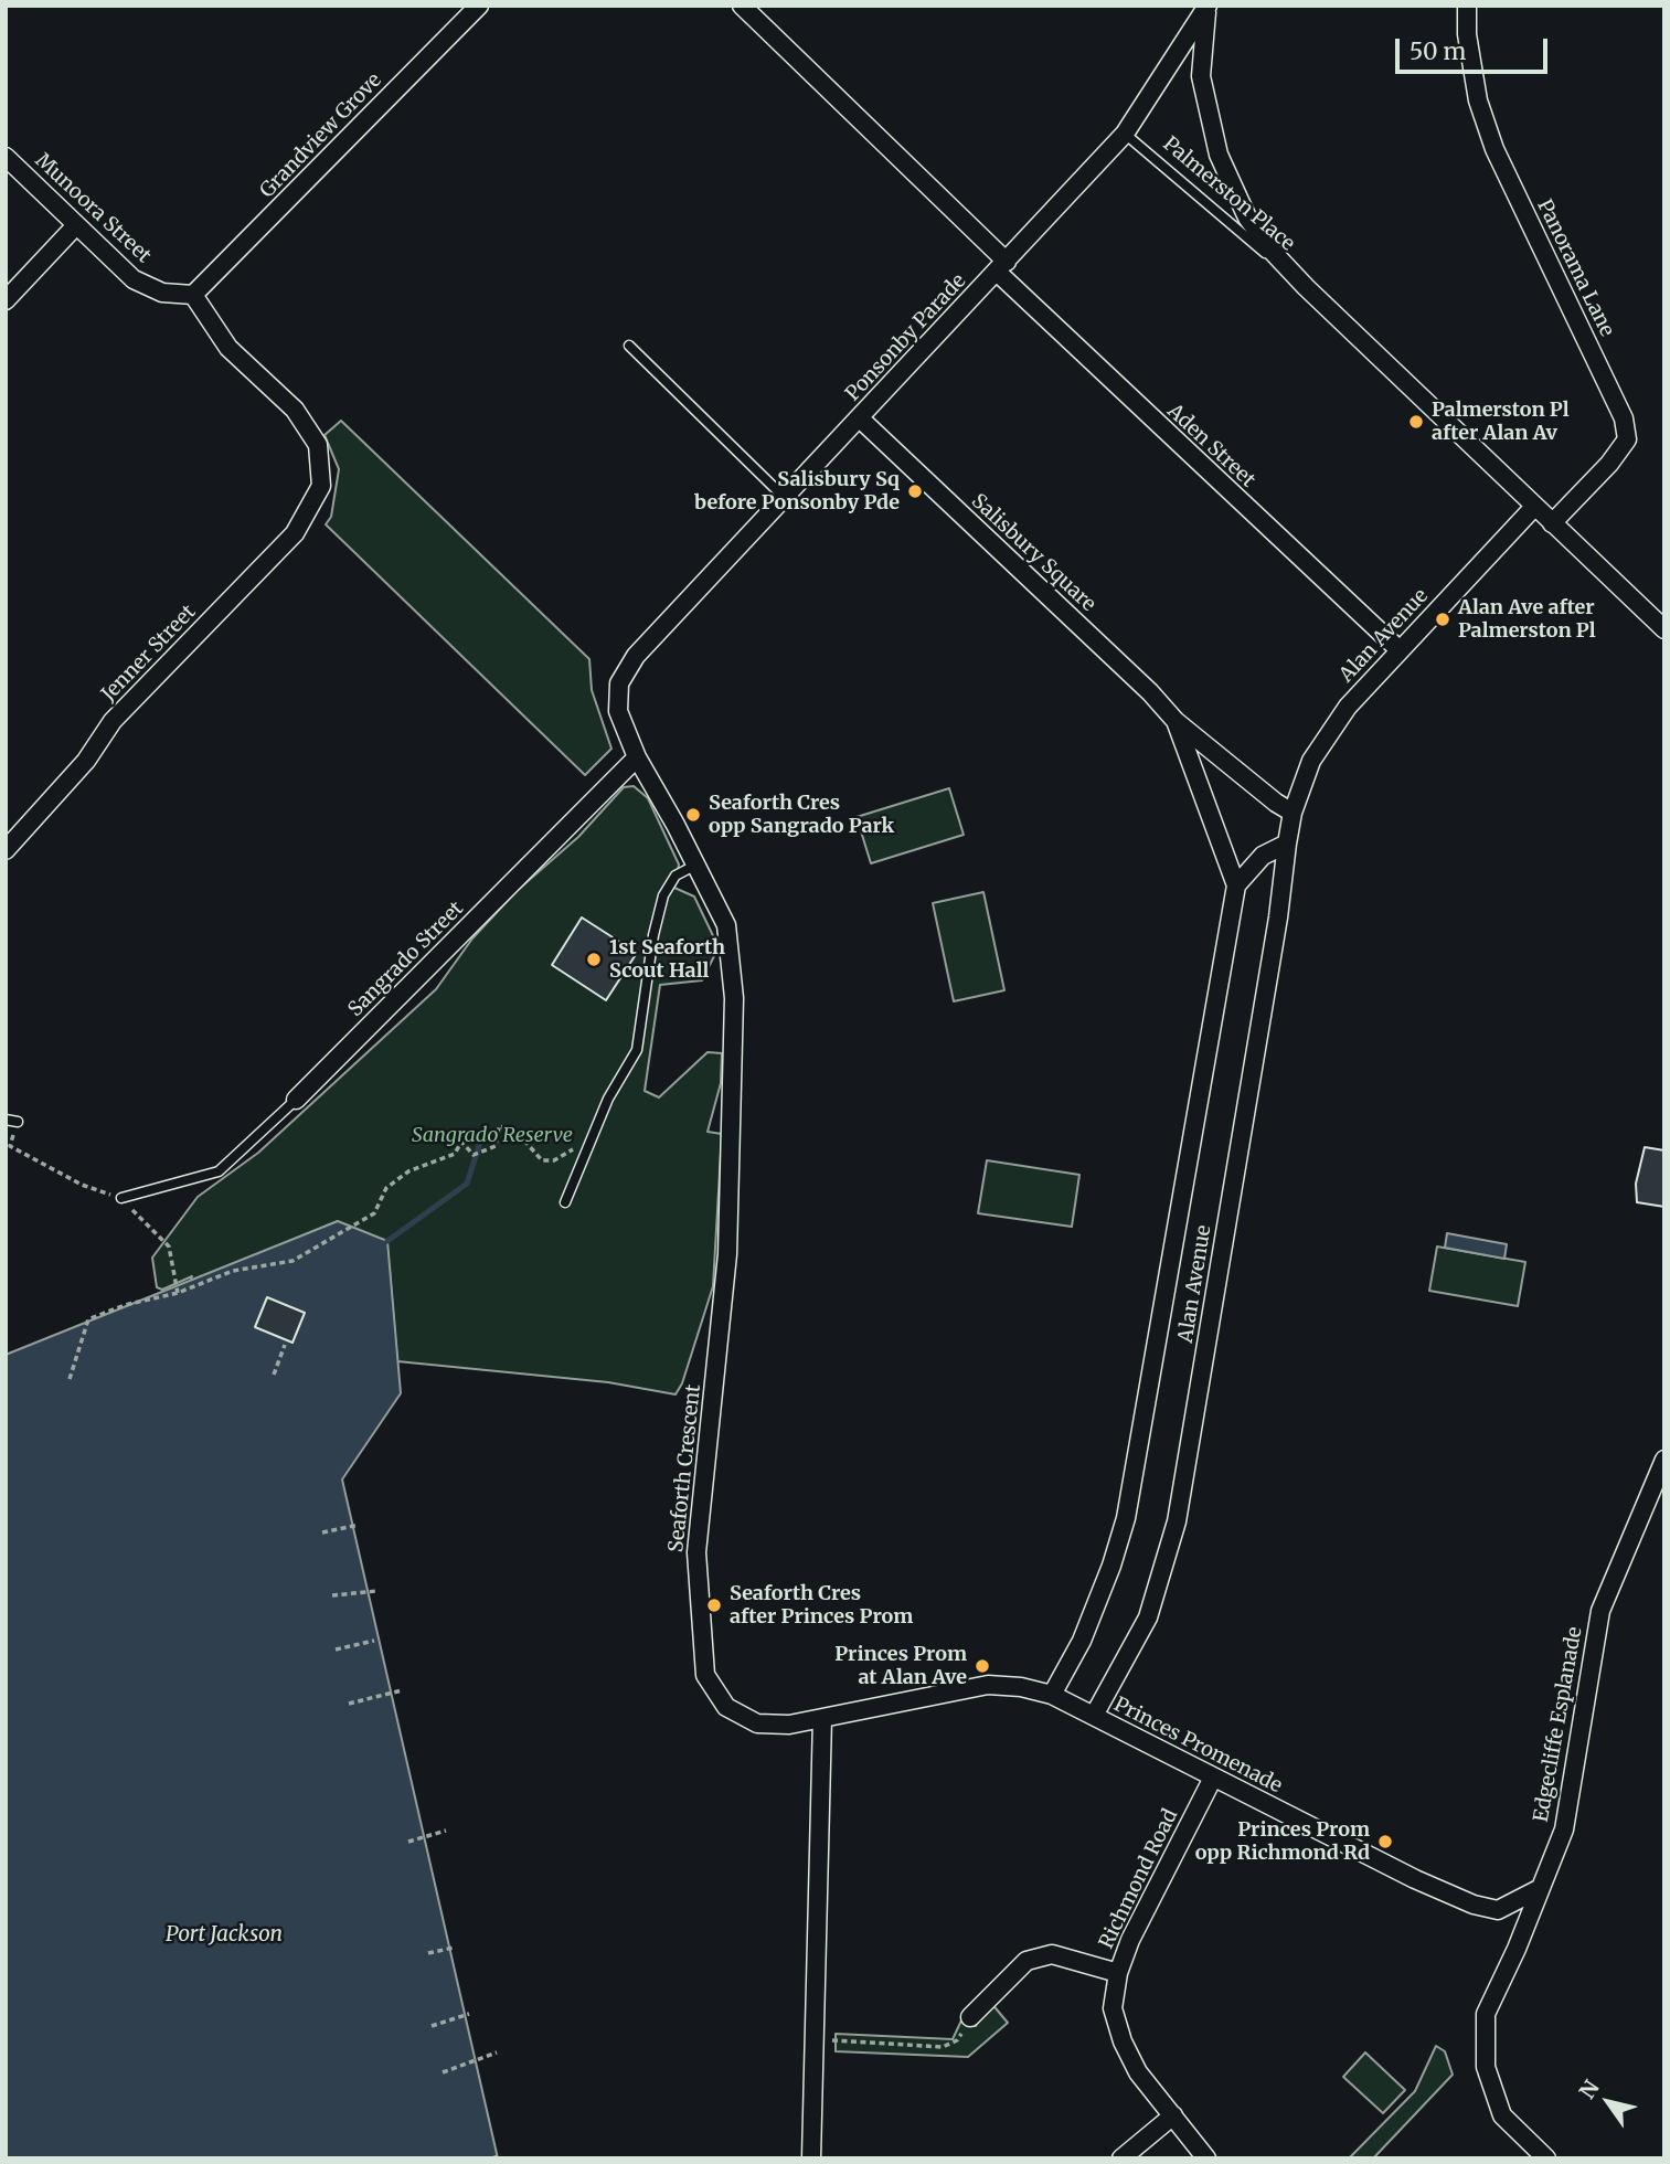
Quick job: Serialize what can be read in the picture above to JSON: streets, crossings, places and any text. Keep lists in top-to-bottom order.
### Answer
{
  "streets": {
    "street": [
      "Grandview Grove",
      "Palmerston Place",
      "Munoora Street",
      "Panorama Lane",
      "Ponsonby Parade",
      "Aden Street",
      "Salisbury Square",
      "Alan Avenue",
      "Jenner Street",
      "Sangrado Street",
      "Seaforth Crescent",
      "Edgecliffe Esplanade",
      "Princes Promenade",
      "Richmond Road"
    ]
  },
  "crossings": [
    ["Grandview Grove", "Munoora Street"],
    ["Grandview Grove", "Jenner Street"],
    ["Palmerston Place", "Panorama Lane"],
    ["Palmerston Place", "Ponsonby Parade"],
    ["Palmerston Place", "Alan Avenue"],
    ["Munoora Street", "Jenner Street"],
    ["Ponsonby Parade", "Aden Street"],
    ["Ponsonby Parade", "Salisbury Square"],
    ["Ponsonby Parade", "Sangrado Street"],
    ["Ponsonby Parade", "Seaforth Crescent"],
    ["Aden Street", "Alan Avenue"],
    ["Alan Avenue", "Princes Promenade"],
    ["Sangrado Street", "Seaforth Crescent"],
    ["Seaforth Crescent", "Princes Promenade"],
    ["Edgecliffe Esplanade", "Princes Promenade"],
    ["Princes Promenade", "Richmond Road"]
  ],
  "water": ["Port Jackson"],
  "parks": ["Sangrado Reserve"],
  "places": [
    "Palmerston Pl after Alan Av",
    "Salisbury Sq before Ponsonby Pde",
    "Alan Ave after Palmerston Pl",
    "Seaforth Cres opp Sangrado Park",
    "1st Seaforth Scout Hall",
    "Seaforth Cres after Princes Prom",
    "Princes Prom at Alan Ave",
    "Princes Prom opp Richmond Rd"
  ],
  "scale_bar": "50 m",
  "north": "top left"
}
